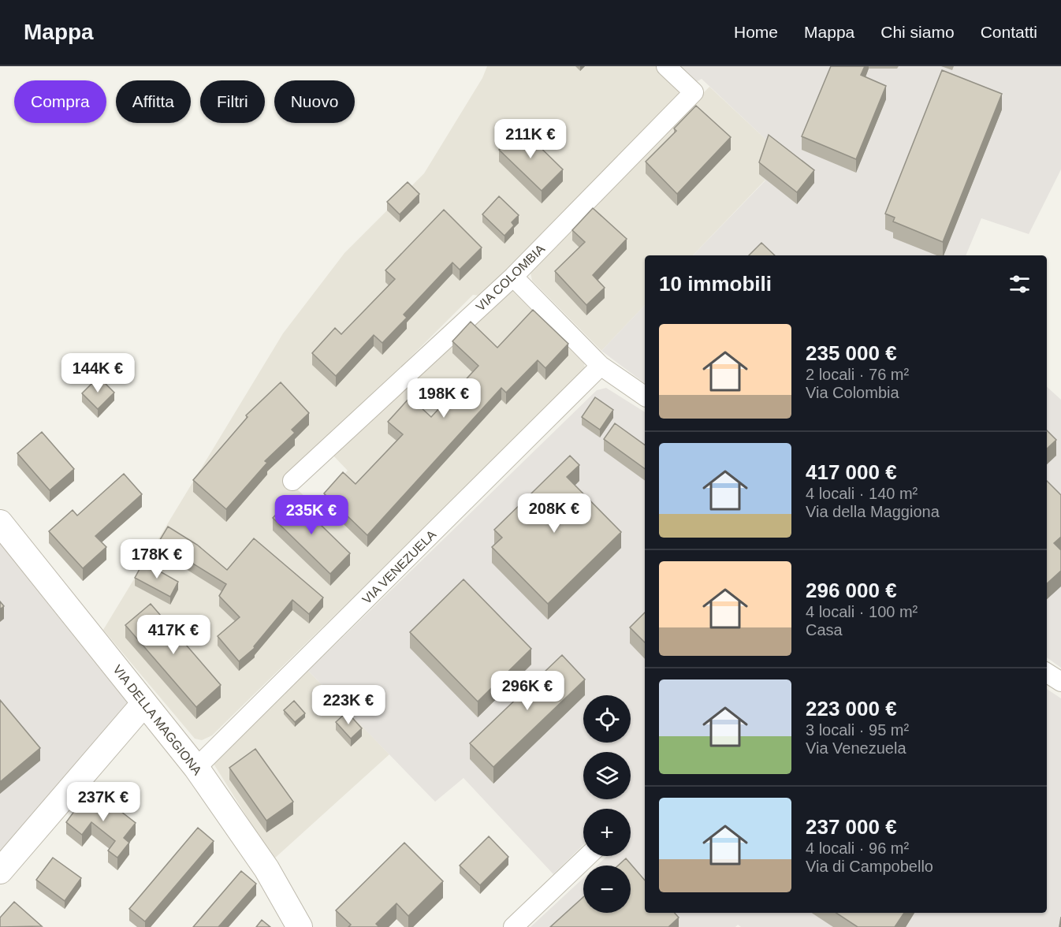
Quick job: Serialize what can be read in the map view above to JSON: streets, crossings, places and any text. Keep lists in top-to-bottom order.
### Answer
{
  "streets": {
    "street": ["VIA COLOMBIA", "VIA VENEZUELA", "VIA DELLA MAGGIONA"]
  },
  "crossings": [
    ["VIA VENEZUELA", "VIA DELLA MAGGIONA"]
  ],
  "page": {
    "header": "Mappa",
    "nav": [
      "Home",
      "Mappa",
      "Chi siamo",
      "Contatti"
    ],
    "chip": [
      "Compra",
      "Affitta",
      "Filtri",
      "Nuovo"
    ],
    "price": [
      "211K €",
      "144K €",
      "198K €",
      "208K €",
      "235K €",
      "178K €",
      "417K €",
      "296K €",
      "223K €",
      "237K €"
    ],
    "heading": "10 immobili",
    "list": [
      {
        "name": "235 000 €",
        "note": "2 locali · 76 m² · Via Colombia"
      },
      {
        "name": "417 000 €",
        "note": "4 locali · 140 m² · Via della Maggiona"
      },
      {
        "name": "296 000 €",
        "note": "4 locali · 100 m² · Casa"
      },
      {
        "name": "223 000 €",
        "note": "3 locali · 95 m² · Via Venezuela"
      },
      {
        "name": "237 000 €",
        "note": "4 locali · 96 m² · Via di Campobello"
      }
    ],
    "map_buttons": ["+", "−"]
  }
}
